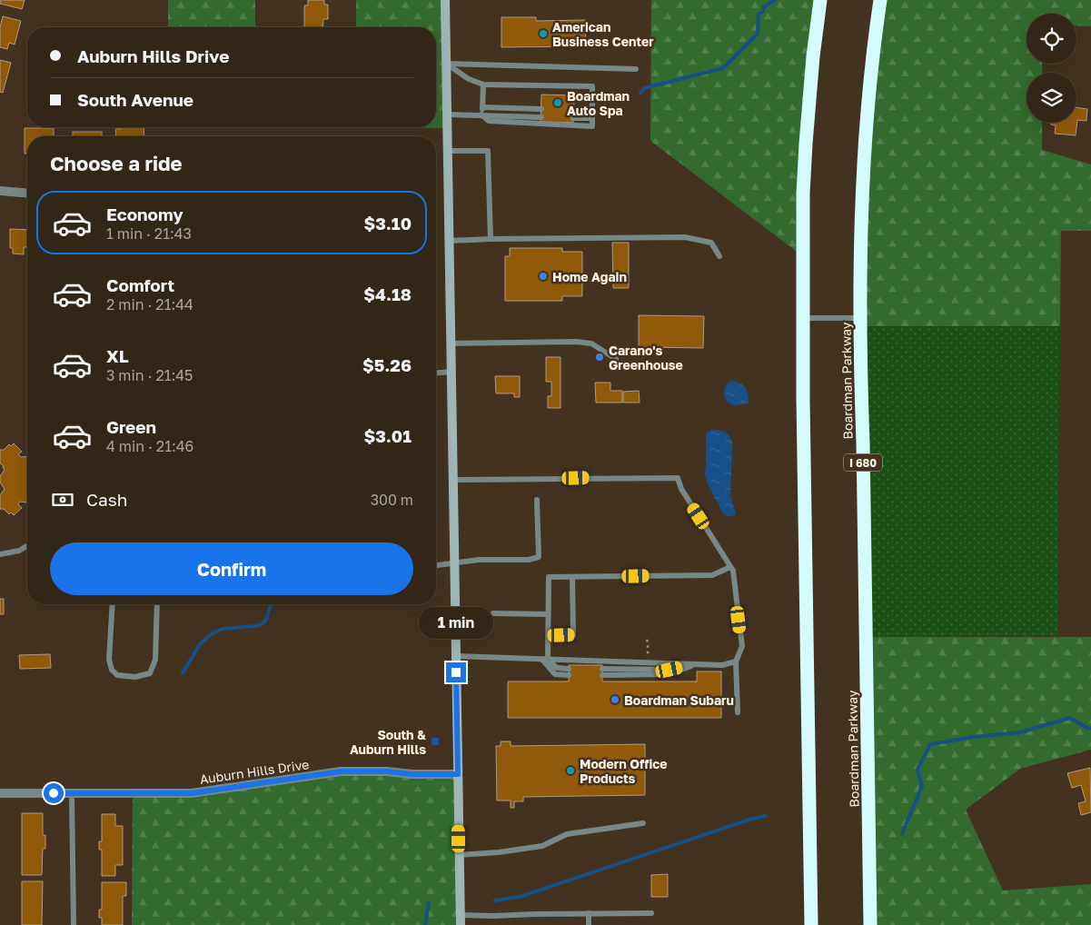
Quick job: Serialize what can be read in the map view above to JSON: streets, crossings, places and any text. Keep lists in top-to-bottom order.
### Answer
{
  "streets": {
    "highway": ["Boardman Parkway", "I 680"],
    "street": ["Auburn Hills Drive"]
  },
  "places": {
    "other": [
      "American Business Center",
      "Boardman Auto Spa",
      "Home Again",
      "Carano's Greenhouse",
      "Boardman Subaru",
      "Modern Office Products"
    ],
    "transit": ["South & Auburn Hills"]
  },
  "page": {
    "banner": ["Auburn Hills Drive", "South Avenue"],
    "heading": "Choose a ride",
    "list": [
      {
        "name": "Economy",
        "note": "1 min · 21:43",
        "value": "$3.10"
      },
      {
        "name": "Comfort",
        "note": "2 min · 21:44",
        "value": "$4.18"
      },
      {
        "name": "XL",
        "note": "3 min · 21:45",
        "value": "$5.26"
      },
      {
        "name": "Green",
        "note": "4 min · 21:46",
        "value": "$3.01"
      }
    ],
    "pay": ["Cash", "300 m"],
    "buttons": "Confirm",
    "bubble": "1 min"
  }
}
